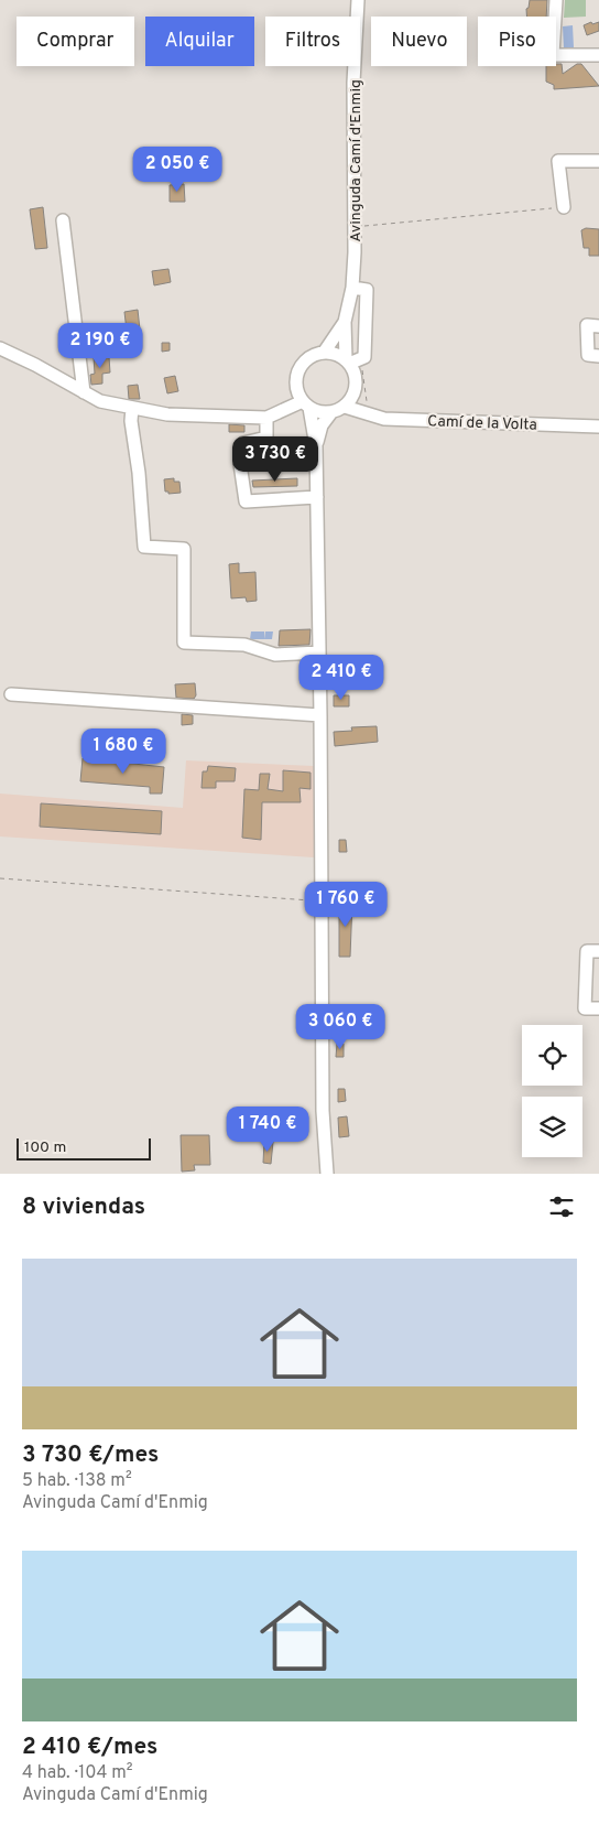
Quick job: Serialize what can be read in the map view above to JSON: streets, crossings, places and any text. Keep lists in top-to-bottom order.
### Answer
{
  "streets": {
    "street": ["Avinguda Camí d'Enmig", "Camí de la Volta"]
  },
  "crossings": [
    ["Avinguda Camí d'Enmig", "Camí de la Volta"]
  ],
  "scale_bar": "100 m",
  "page": {
    "chip": [
      "Comprar",
      "Alquilar",
      "Filtros",
      "Nuevo",
      "Piso"
    ],
    "price": [
      "2 050 €",
      "2 190 €",
      "3 730 €",
      "2 410 €",
      "1 680 €",
      "1 760 €",
      "3 060 €",
      "1 740 €"
    ],
    "scale": "100 m",
    "heading": "8 viviendas",
    "list": [
      {
        "name": "3 730 €/mes",
        "note": "5 hab. · 138 m² · Avinguda Camí d'Enmig"
      },
      {
        "name": "2 410 €/mes",
        "note": "4 hab. · 104 m² · Avinguda Camí d'Enmig"
      }
    ]
  }
}
